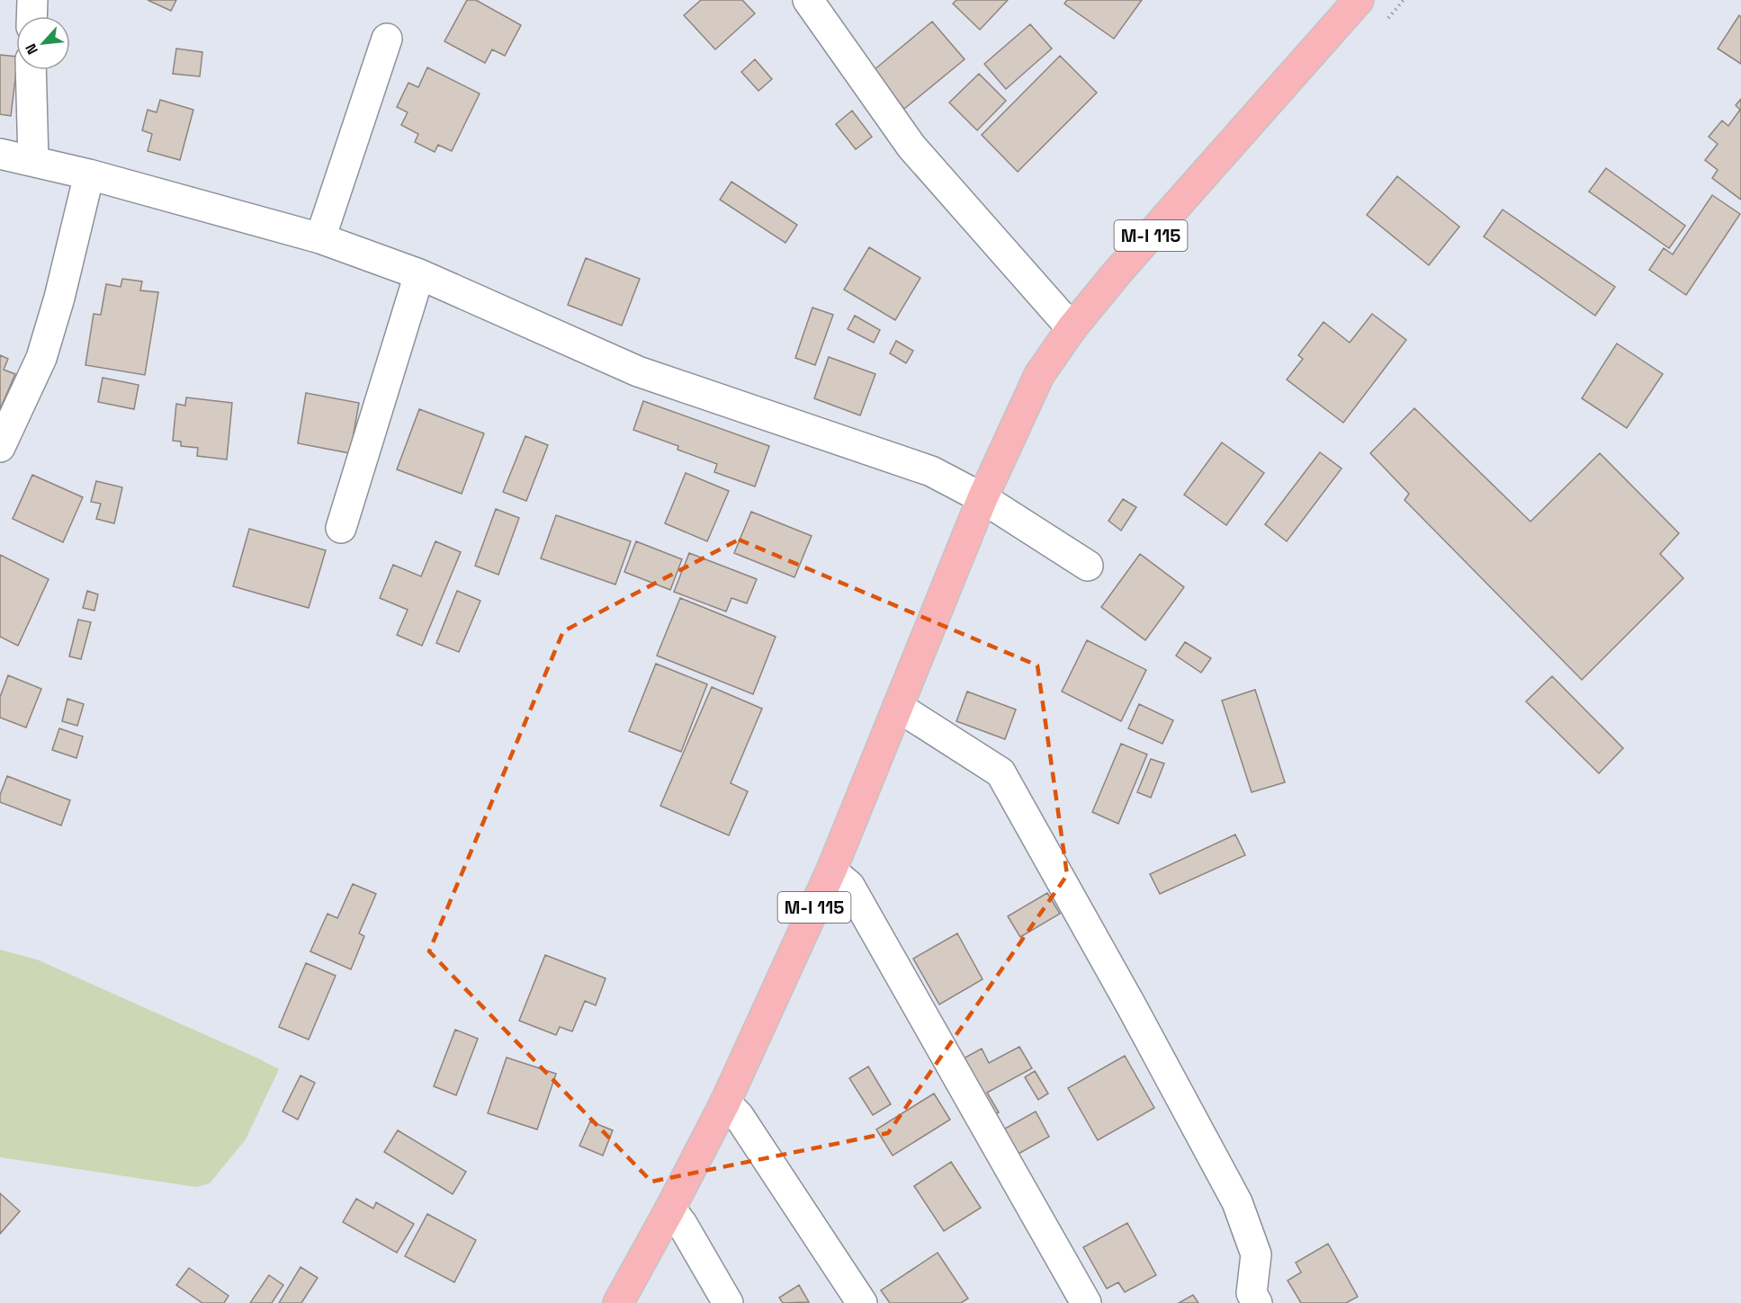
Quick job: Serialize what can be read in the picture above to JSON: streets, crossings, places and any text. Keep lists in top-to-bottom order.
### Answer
{
  "streets": {
    "main road": ["M-I 115"]
  },
  "north": "bottom left"
}
